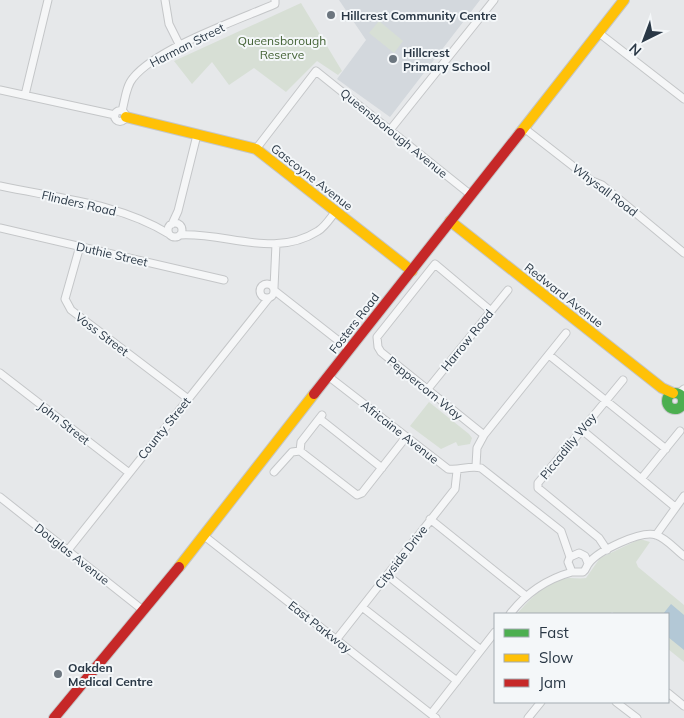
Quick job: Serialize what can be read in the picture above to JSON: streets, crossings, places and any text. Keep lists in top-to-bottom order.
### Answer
{
  "streets": {
    "main road": ["Gascoyne Avenue", "Redward Avenue", "Fosters Road"],
    "street": [
      "Harman Street",
      "Queensborough Avenue",
      "Whysall Road",
      "Flinders Road",
      "Duthie Street",
      "Voss Street",
      "Harrow Road",
      "Peppercorn Way",
      "John Street",
      "County Street",
      "Africaine Avenue",
      "Piccadilly Way",
      "Douglas Avenue",
      "Cityside Drive",
      "East Parkway"
    ]
  },
  "crossings": [
    ["Harman Street", "Gascoyne Avenue"],
    ["Queensborough Avenue", "Gascoyne Avenue"],
    ["Queensborough Avenue", "Fosters Road"],
    ["Gascoyne Avenue", "Fosters Road"],
    ["Whysall Road", "Fosters Road"],
    ["Duthie Street", "Voss Street"],
    ["Redward Avenue", "Fosters Road"],
    ["Fosters Road", "Africaine Avenue"],
    ["Fosters Road", "Douglas Avenue"],
    ["Fosters Road", "East Parkway"],
    ["Voss Street", "County Street"],
    ["Harrow Road", "Peppercorn Way"],
    ["John Street", "County Street"],
    ["County Street", "Douglas Avenue"],
    ["Africaine Avenue", "Cityside Drive"],
    ["Cityside Drive", "East Parkway"]
  ],
  "parks": ["Queensborough Reserve"],
  "places": ["Hillcrest Community Centre", "Hillcrest Primary School", "Oakden Medical Centre"],
  "legend": ["Fast", "Slow", "Jam"],
  "north": "bottom left"
}
